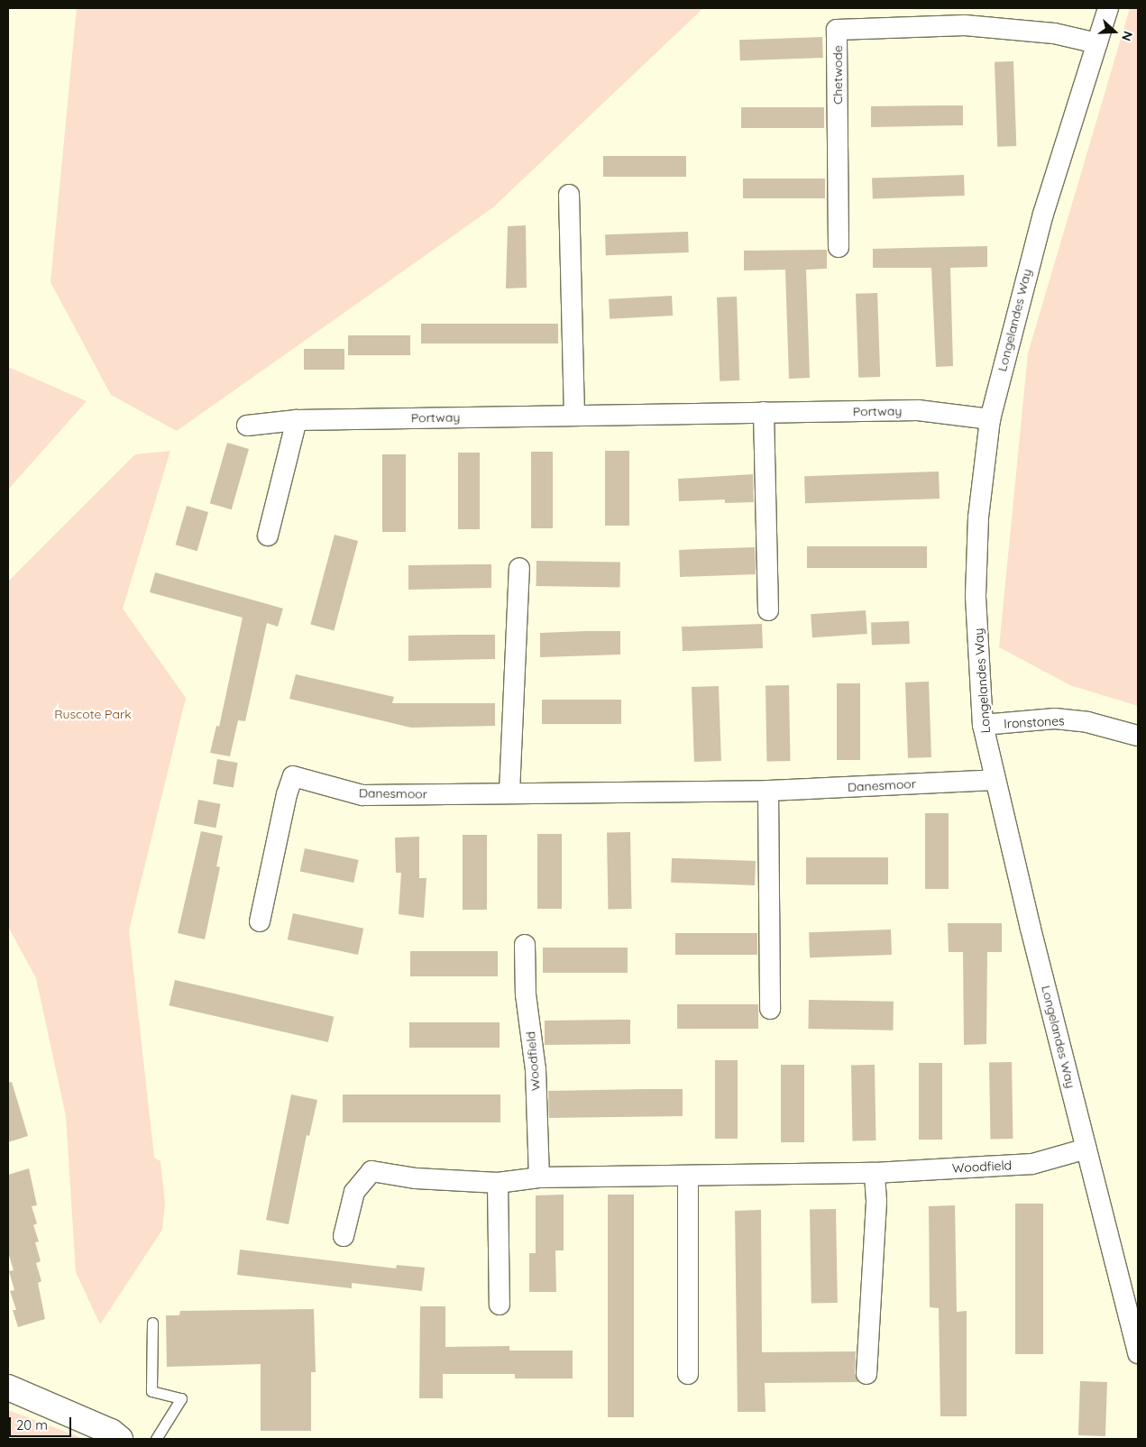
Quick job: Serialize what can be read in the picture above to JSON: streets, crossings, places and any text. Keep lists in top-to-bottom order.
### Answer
{
  "streets": {
    "street": [
      "Chetwode",
      "Longelandes Way",
      "Portway",
      "Ironstones",
      "Danesmoor",
      "Woodfield"
    ]
  },
  "crossings": [
    ["Chetwode", "Longelandes Way"],
    ["Longelandes Way", "Portway"],
    ["Longelandes Way", "Ironstones"],
    ["Longelandes Way", "Danesmoor"],
    ["Longelandes Way", "Woodfield"]
  ],
  "parks": ["Ruscote Park"],
  "scale_bar": "20 m",
  "north": "right"
}
